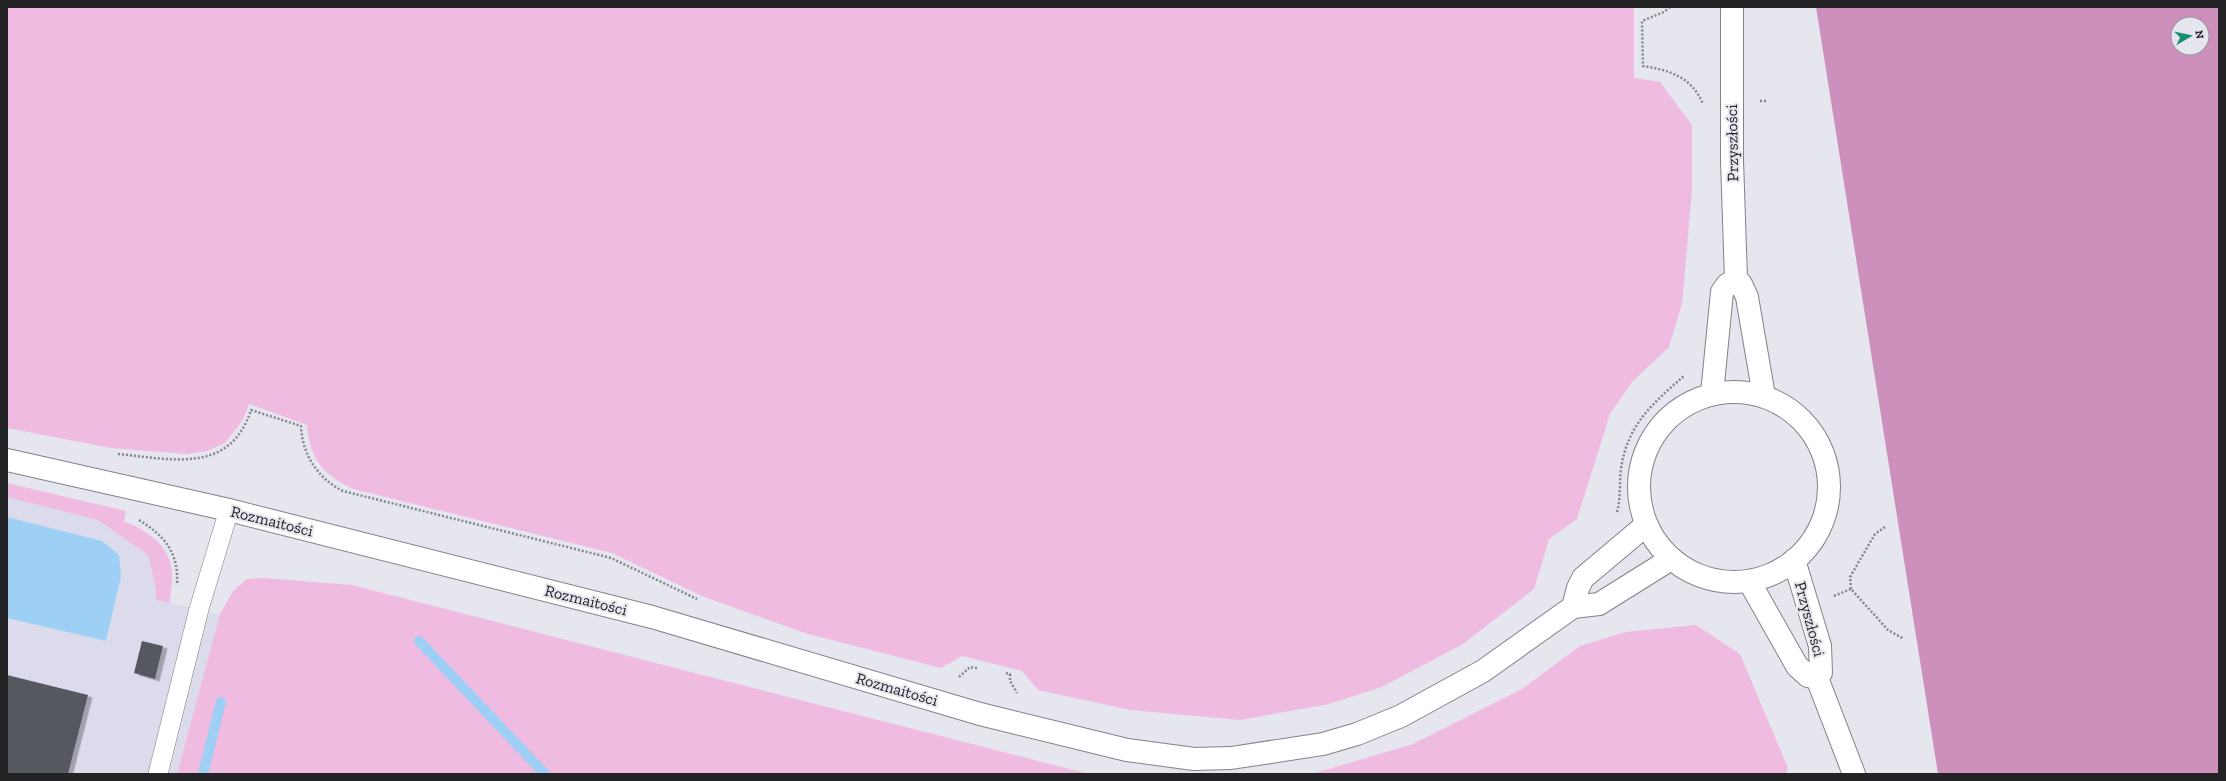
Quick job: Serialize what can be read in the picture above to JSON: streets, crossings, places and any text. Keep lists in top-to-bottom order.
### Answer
{
  "streets": {
    "street": ["Przyszłości", "Rozmaitości"]
  },
  "north": "right"
}
